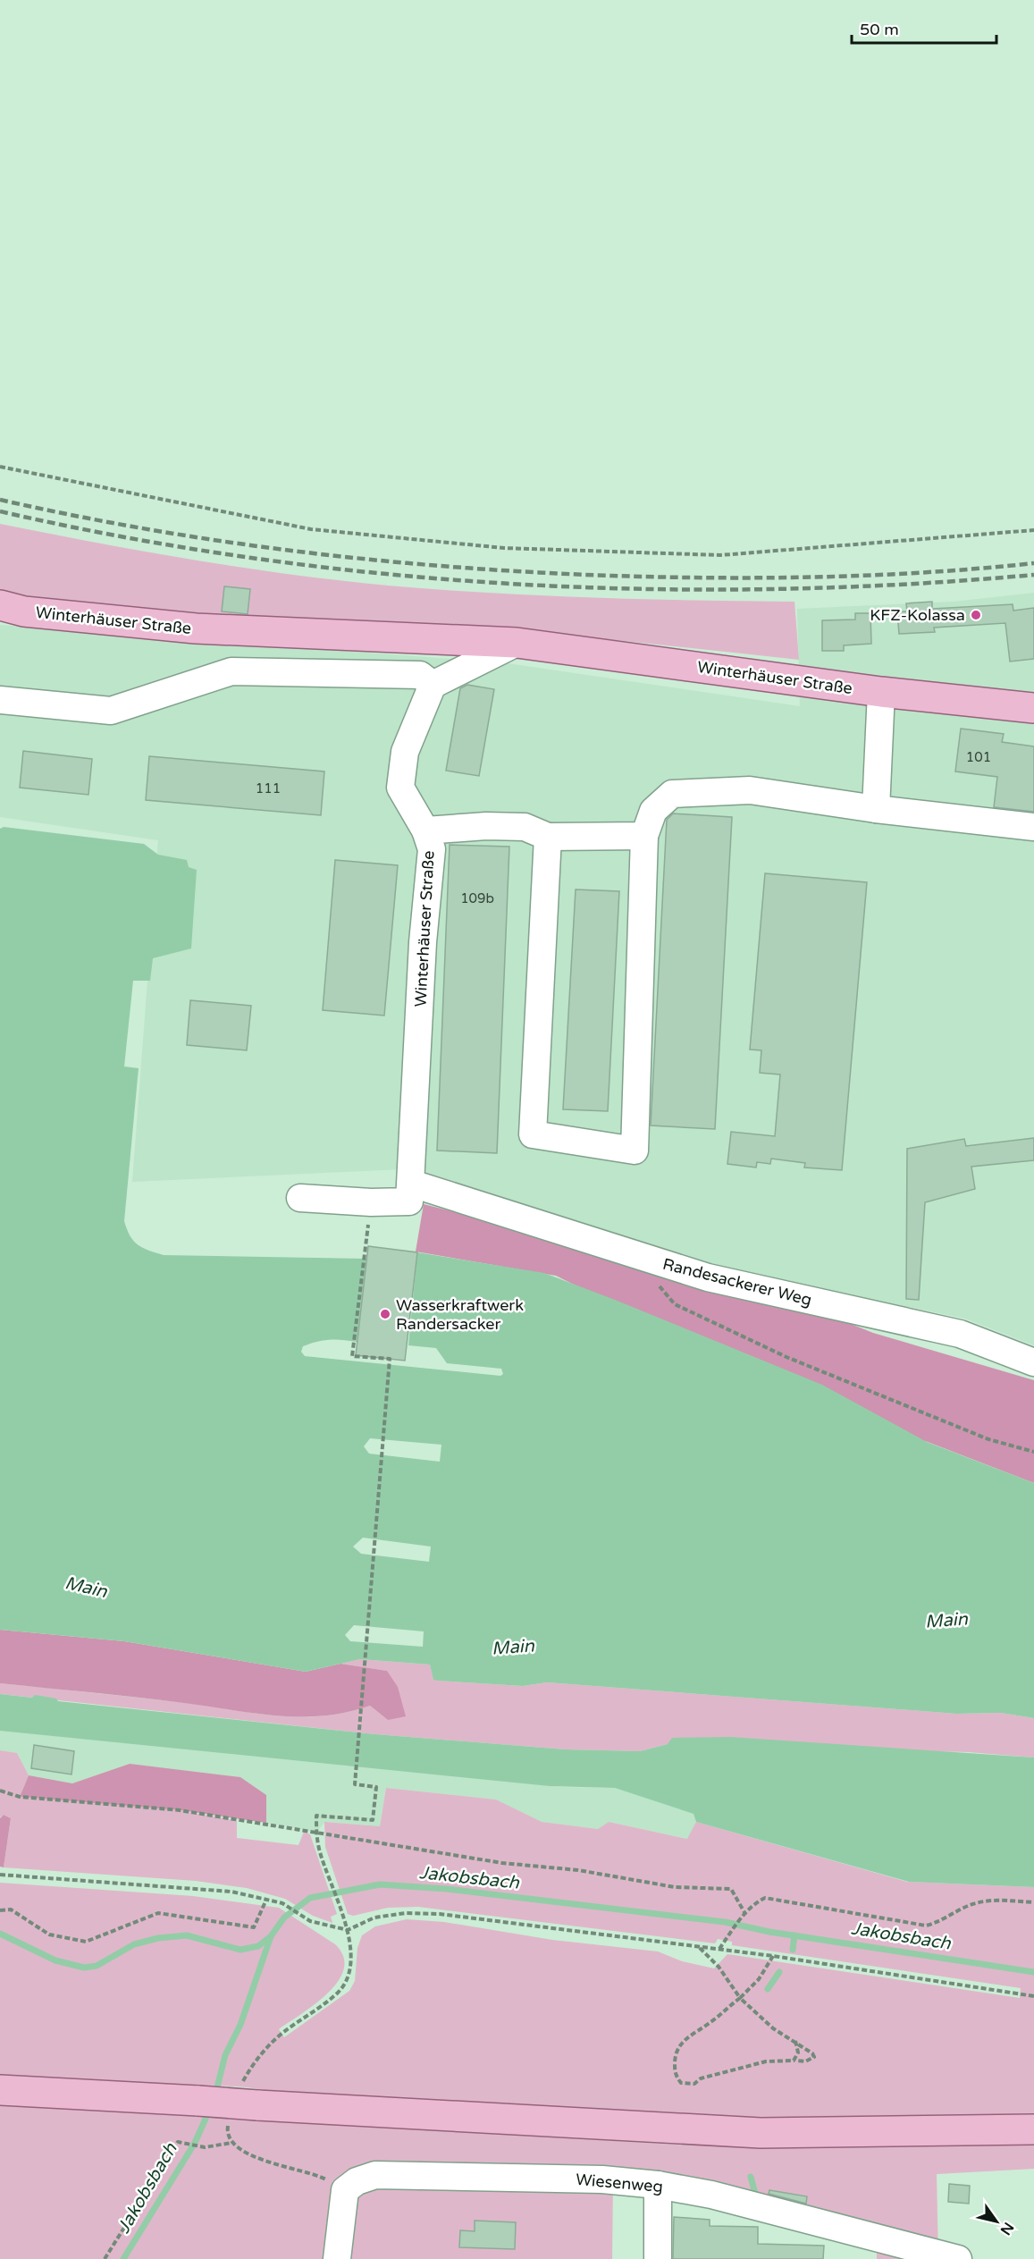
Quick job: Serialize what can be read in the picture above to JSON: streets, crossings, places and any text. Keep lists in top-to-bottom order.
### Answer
{
  "streets": {
    "main road": ["Winterhäuser Straße"],
    "street": ["Randesackerer Weg", "Wiesenweg"]
  },
  "crossings": [
    ["Winterhäuser Straße", "Randesackerer Weg"]
  ],
  "water": ["Main", "Jakobsbach"],
  "places": ["KFZ-Kolassa", "Wasserkraftwerk Randersacker"],
  "house_numbers": ["101", "111", "109b"],
  "scale_bar": "50 m",
  "north": "bottom right"
}
